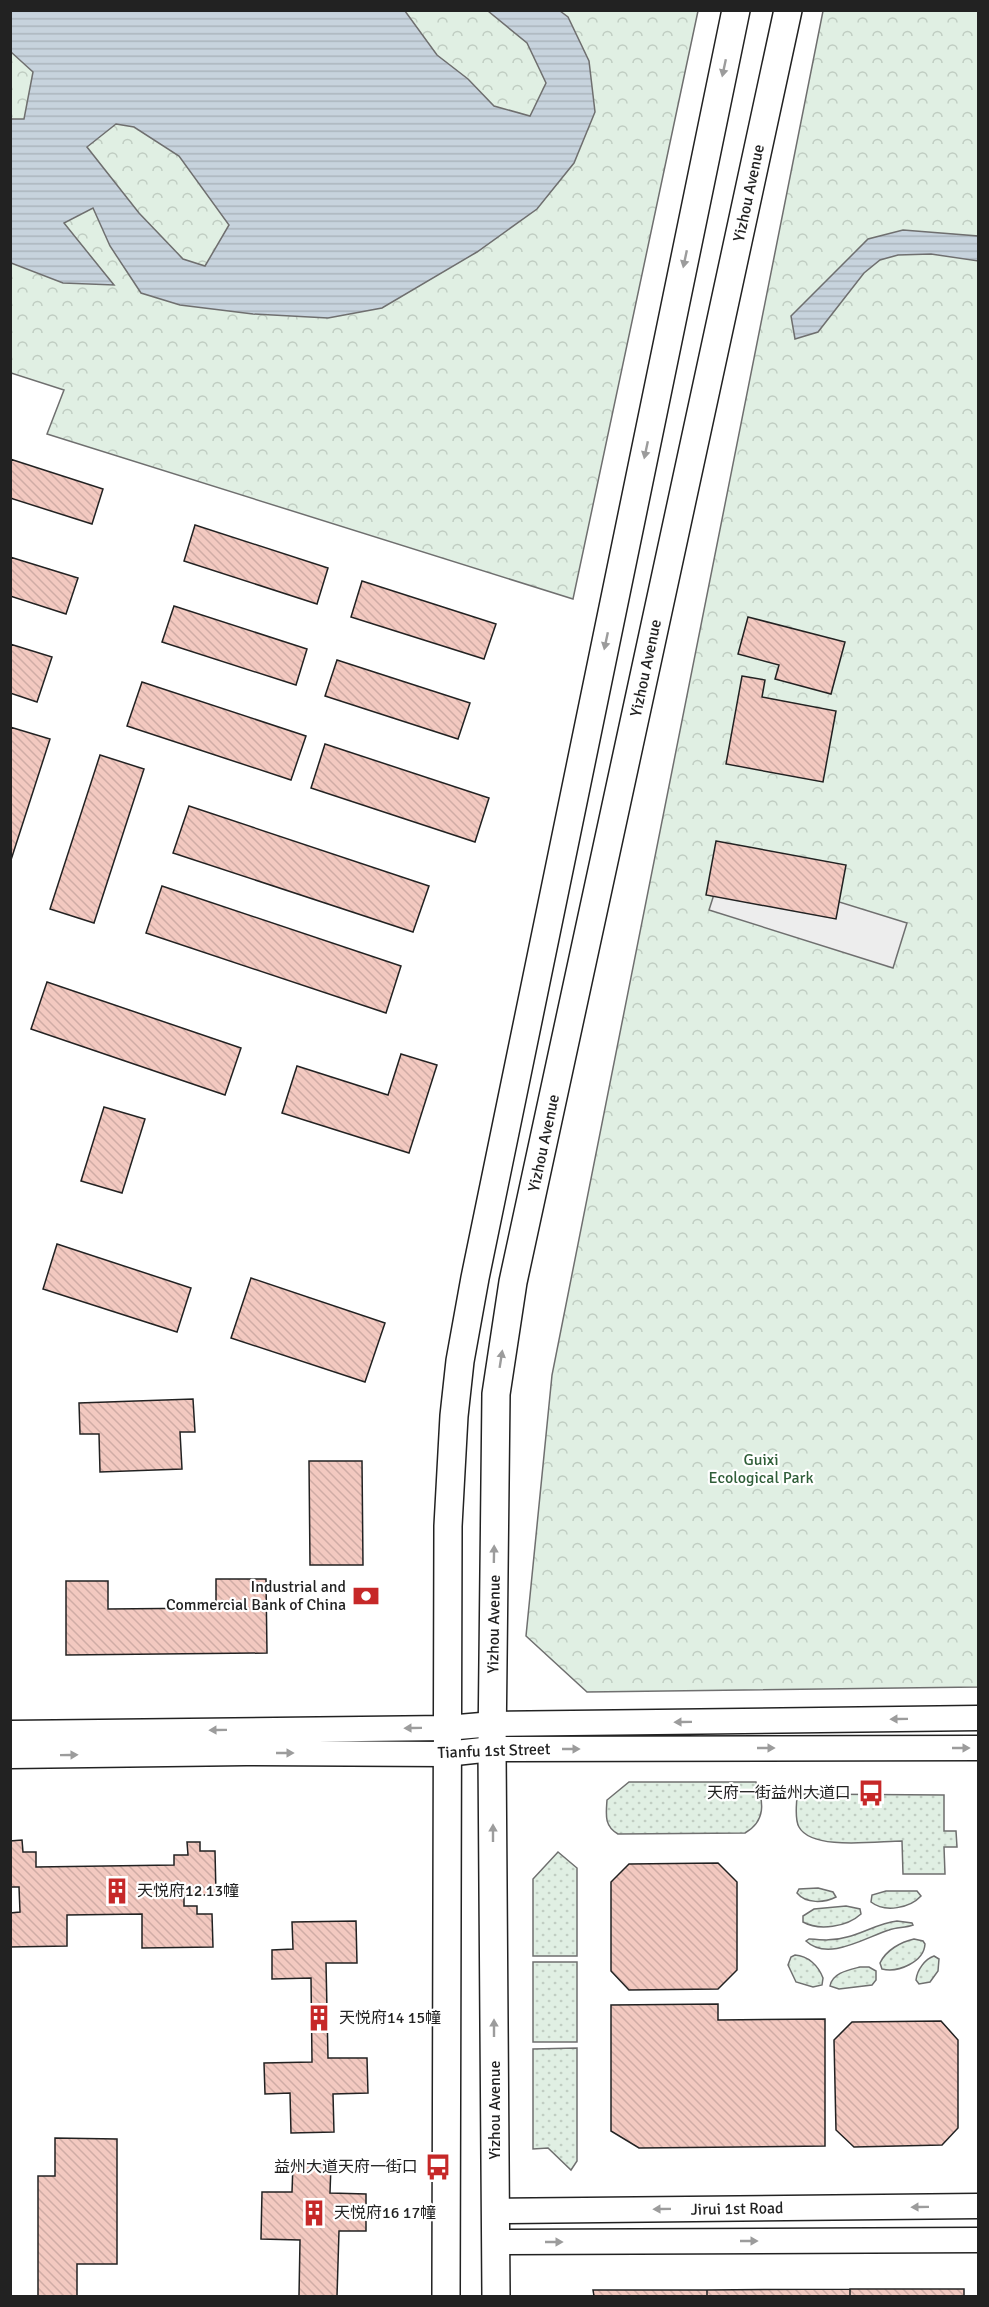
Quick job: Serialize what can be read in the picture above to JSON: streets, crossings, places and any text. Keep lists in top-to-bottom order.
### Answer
{
  "streets": {
    "main road": ["Yizhou Avenue", "Tianfu 1st Street", "Jirui 1st Road"]
  },
  "crossings": [
    ["Yizhou Avenue", "Tianfu 1st Street"],
    ["Yizhou Avenue", "Jirui 1st Road"]
  ],
  "parks": ["Guixi Ecological Park"],
  "places": {
    "bank": ["Industrial and Commercial Bank of China"],
    "bus stop": ["天府一街益州大道口", "益州大道天府一街口"],
    "building": ["天悦府12 13幢", "天悦府14 15幢", "天悦府16 17幢"]
  }
}
